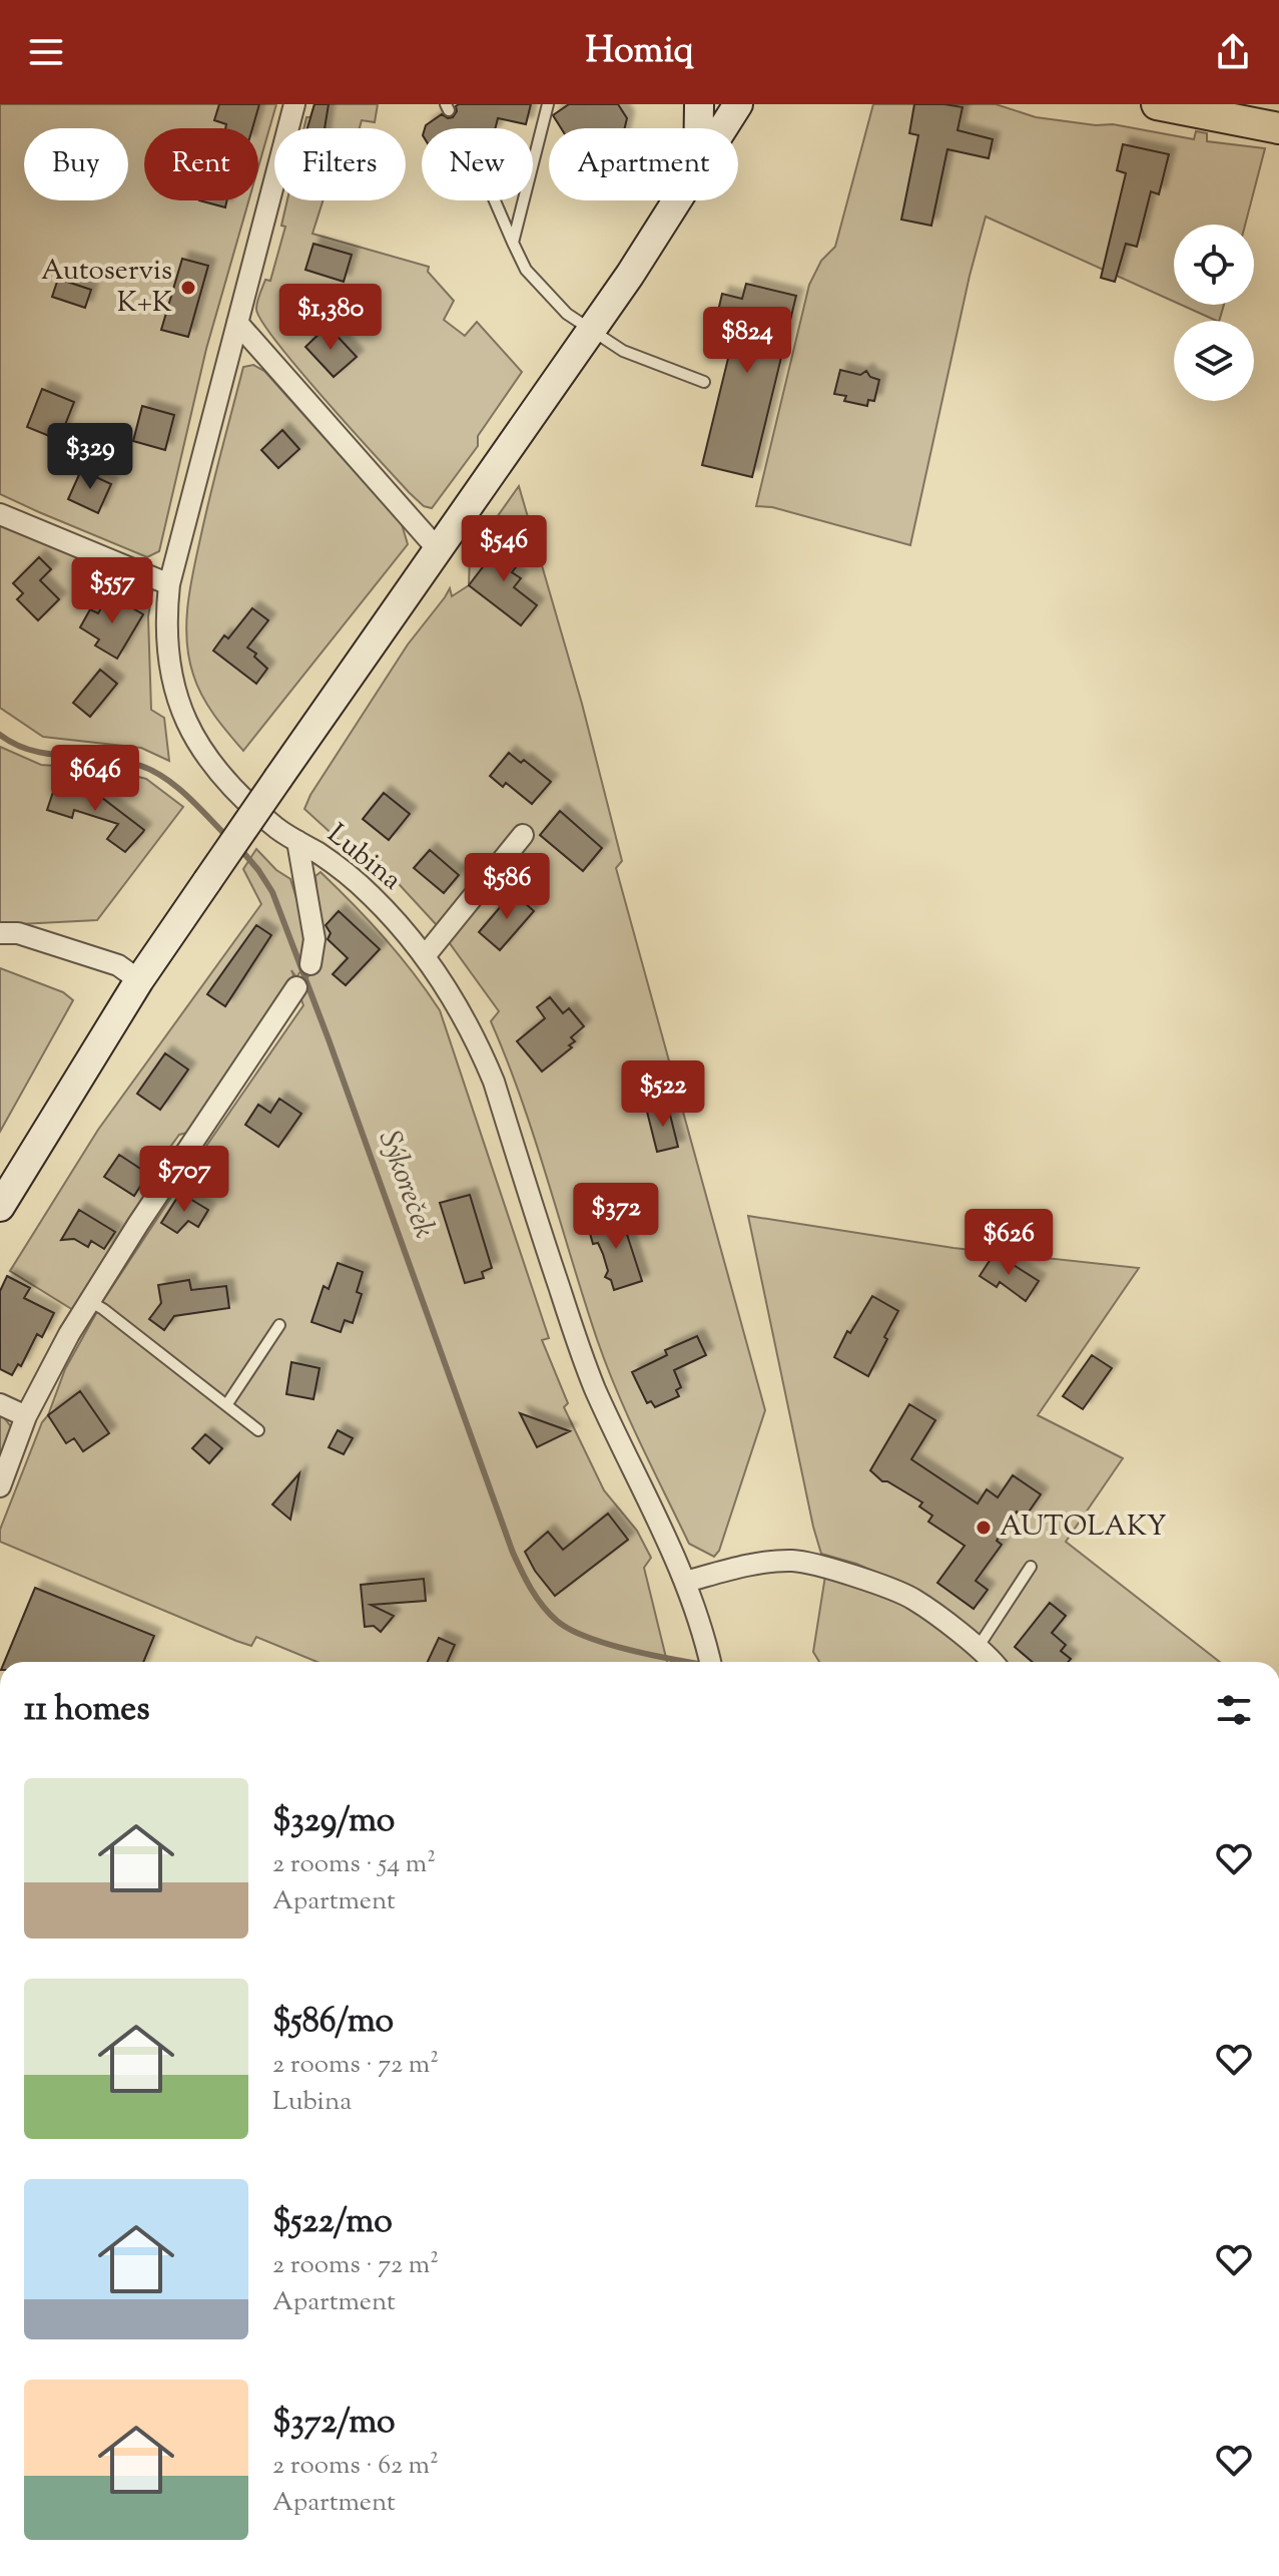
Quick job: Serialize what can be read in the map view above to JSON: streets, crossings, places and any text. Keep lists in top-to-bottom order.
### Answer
{
  "streets": {
    "street": ["Lubina"]
  },
  "water": ["Sýkoreček"],
  "places": ["Autoservis K+K", "AUTOLAKY"],
  "page": {
    "header": "Homiq",
    "chip": [
      "Buy",
      "Rent",
      "Filters",
      "New",
      "Apartment"
    ],
    "price": [
      "$1,380",
      "$824",
      "$329",
      "$546",
      "$557",
      "$646",
      "$586",
      "$522",
      "$707",
      "$372",
      "$626"
    ],
    "heading": "11 homes",
    "list": [
      {
        "name": "$329/mo",
        "note": "2 rooms · 54 m² · Apartment"
      },
      {
        "name": "$586/mo",
        "note": "2 rooms · 72 m² · Lubina"
      },
      {
        "name": "$522/mo",
        "note": "2 rooms · 72 m² · Apartment"
      },
      {
        "name": "$372/mo",
        "note": "2 rooms · 62 m² · Apartment"
      }
    ]
  }
}
